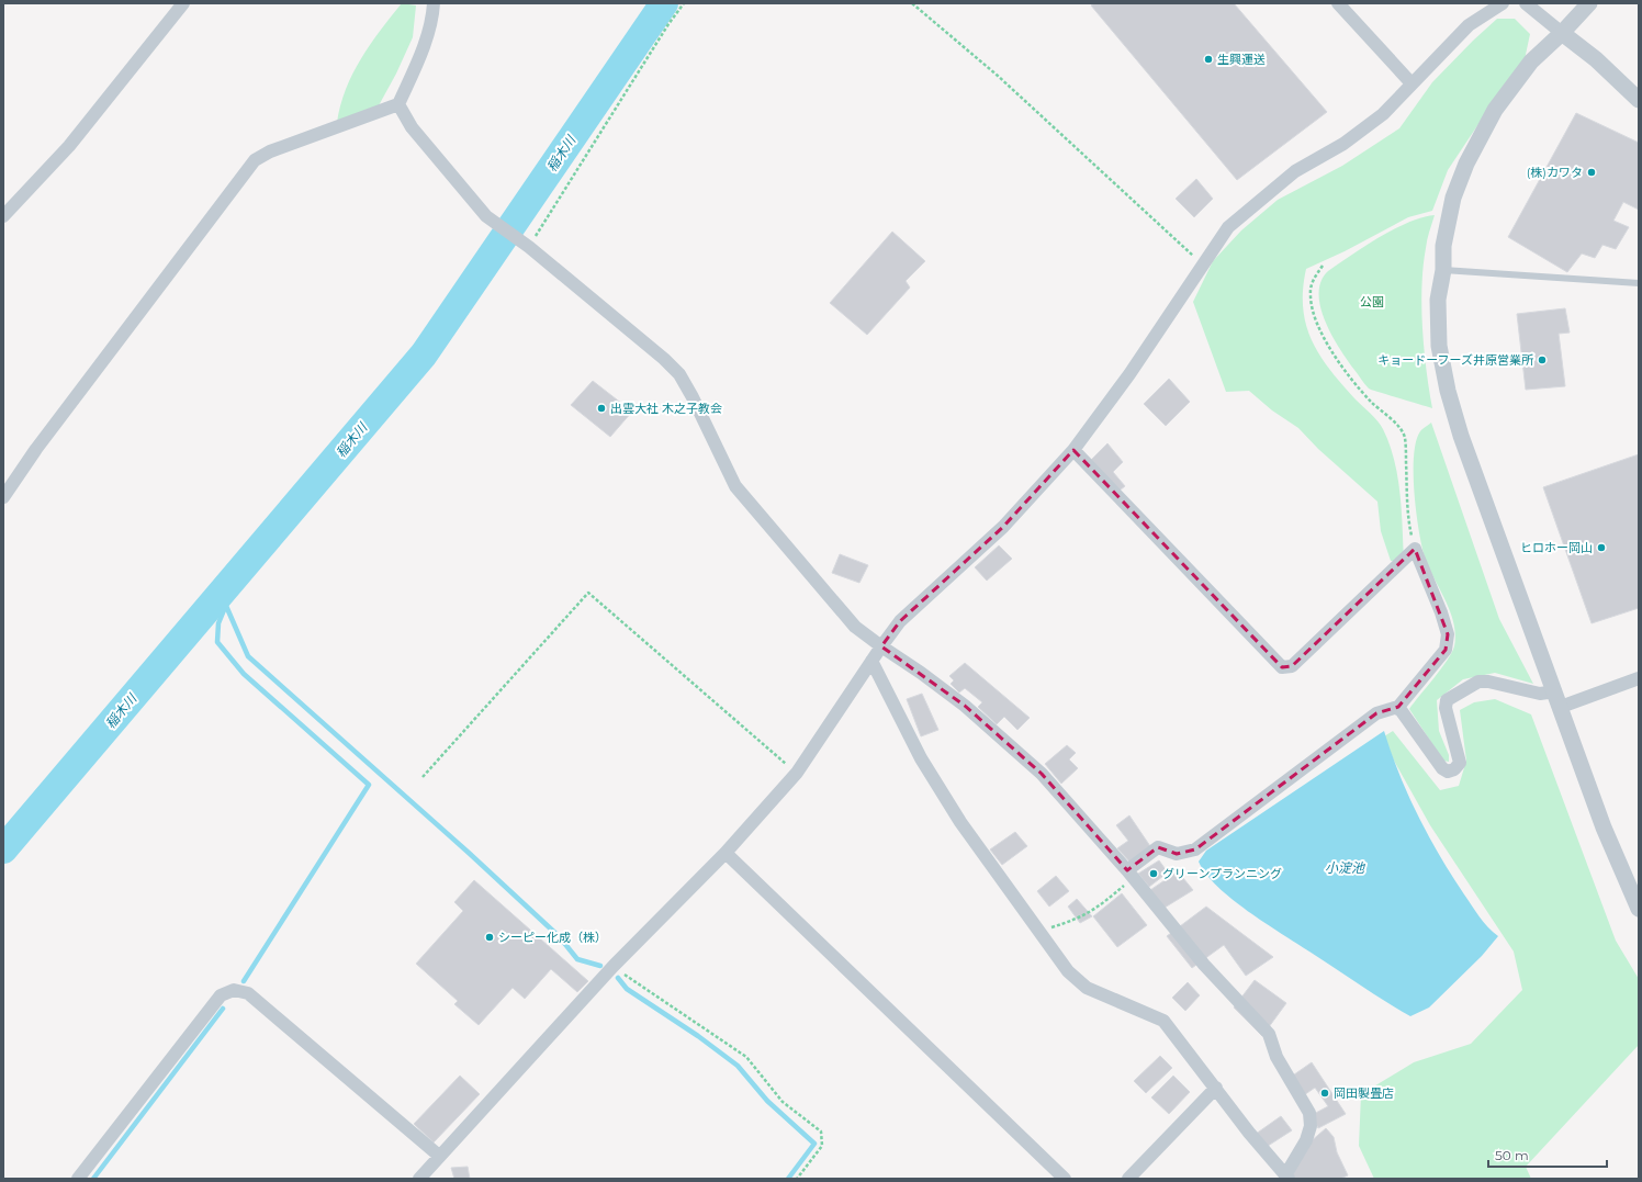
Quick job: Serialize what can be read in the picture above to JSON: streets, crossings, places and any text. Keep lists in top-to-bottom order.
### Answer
{
  "water": ["稲木川", "小淀池"],
  "parks": ["公園"],
  "places": [
    "生興運送",
    "(株)カワタ",
    "キョードーフーズ井原営業所",
    "出雲大社 木之子教会",
    "ヒロホー岡山",
    "グリーンプランニング",
    "シーピー化成（株）",
    "岡田製畳店"
  ],
  "scale_bar": "50 m"
}
